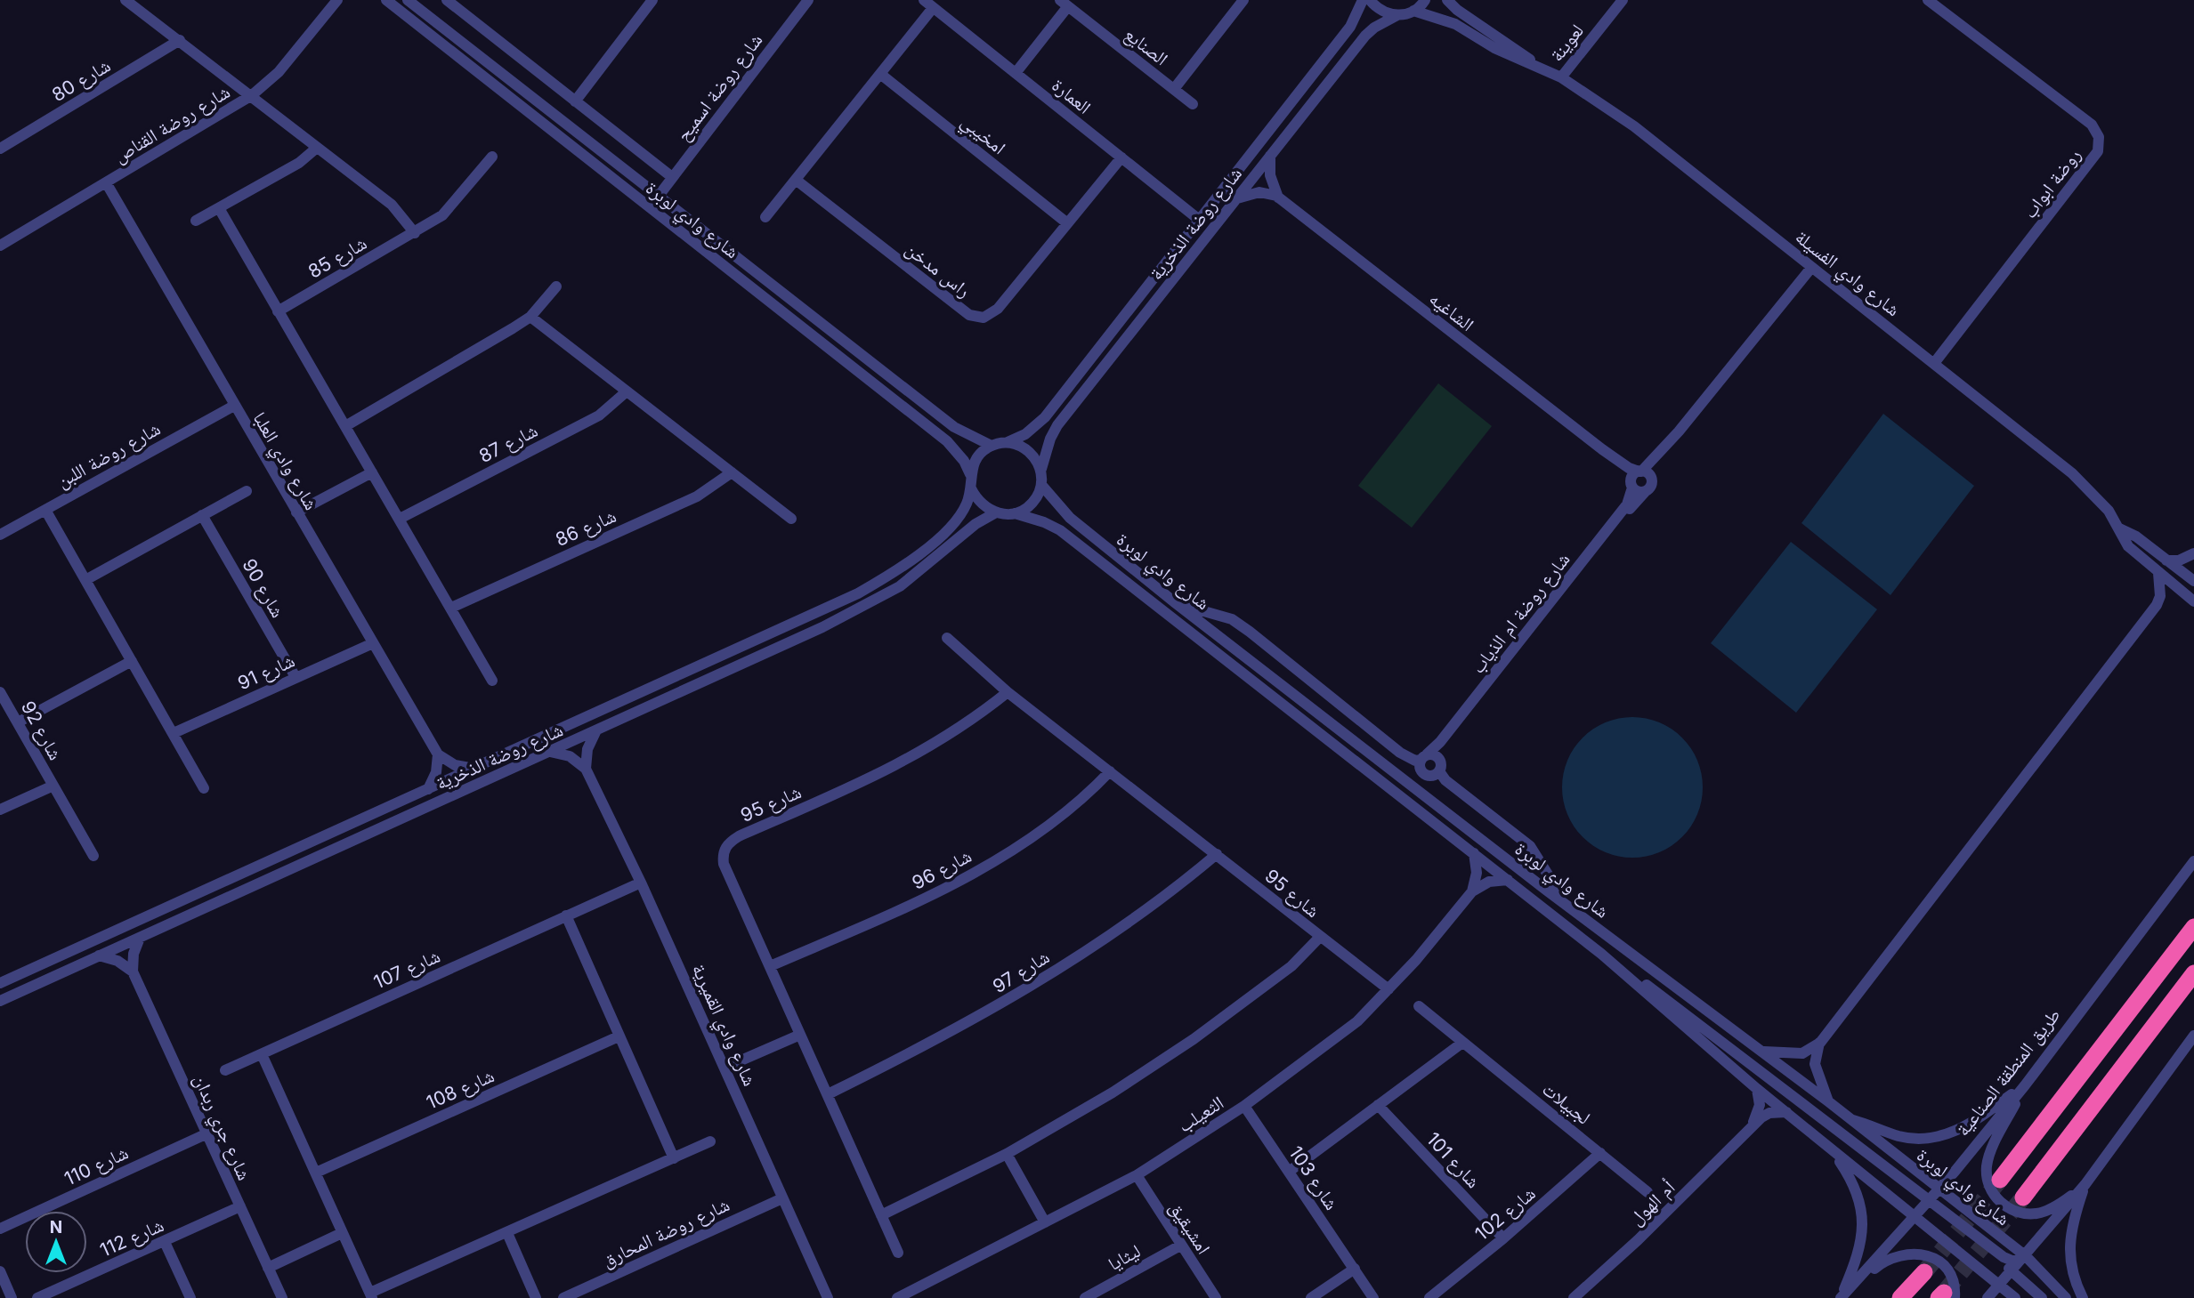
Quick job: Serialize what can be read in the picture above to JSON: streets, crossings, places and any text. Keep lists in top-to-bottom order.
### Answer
{
  "streets": {
    "street": [
      "لعوينة",
      "الصنايع",
      "شارع 80",
      "شارع روضة اسميح",
      "العمارة",
      "شارع روضة القناص",
      "امخيبي",
      "روضة ابواب",
      "شارع وادي لوبرة",
      "شارع روضة الذخرية",
      "شارع 85",
      "راس مدخن",
      "شارع وادي الفسيلة",
      "الشاغيه",
      "شارع 87",
      "شارع روضة اللبن",
      "شارع وادي العلبا",
      "شارع 86",
      "شارع 90",
      "شارع روضة ام الذياب",
      "شارع 91",
      "شارع 92",
      "شارع 95",
      "شارع 96",
      "شارع 107",
      "شارع 97",
      "شارع وادي القميرية",
      "طريق المنطقة الصناعية",
      "شارع 108",
      "لجبيلات",
      "الثعيلب",
      "شارع جري ربدان",
      "شارع 101",
      "شارع 110",
      "شارع 103",
      "أم الهول",
      "شارع 102",
      "امشيقيق",
      "شارع روضة المحارق",
      "شارع 112",
      "ليثايا"
    ]
  },
  "crossings": [
    ["لعوينة", "شارع وادي الفسيلة"],
    ["الصنايع", "العمارة"],
    ["شارع روضة اسميح", "شارع وادي لوبرة"],
    ["العمارة", "شارع روضة الذخرية"],
    ["العمارة", "راس مدخن"],
    ["شارع روضة القناص", "شارع وادي العلبا"],
    ["امخيبي", "راس مدخن"],
    ["روضة ابواب", "شارع وادي الفسيلة"],
    ["شارع وادي لوبرة", "شارع روضة الذخرية"],
    ["شارع وادي لوبرة", "طريق المنطقة الصناعية"],
    ["شارع وادي لوبرة", "الثعيلب"],
    ["شارع وادي لوبرة", "أم الهول"],
    ["شارع روضة الذخرية", "شارع وادي الفسيلة"],
    ["الشاغيه", "شارع روضة ام الذياب"],
    ["شارع روضة اللبن", "شارع وادي العلبا"],
    ["شارع وادي العلبا", "شارع 91"],
    ["شارع 90", "شارع 91"],
    ["شارع 95", "شارع 96"],
    ["شارع 95", "شارع 97"],
    ["شارع 95", "الثعيلب"],
    ["شارع 107", "شارع وادي القميرية"],
    ["شارع وادي القميرية", "شارع روضة المحارق"],
    ["لجبيلات", "شارع 102"],
    ["الثعيلب", "شارع 103"],
    ["الثعيلب", "امشيقيق"],
    ["شارع جري ربدان", "شارع 110"],
    ["شارع جري ربدان", "شارع 112"],
    ["شارع 101", "شارع 102"],
    ["امشيقيق", "ليثايا"]
  ],
  "north": "top"
}
